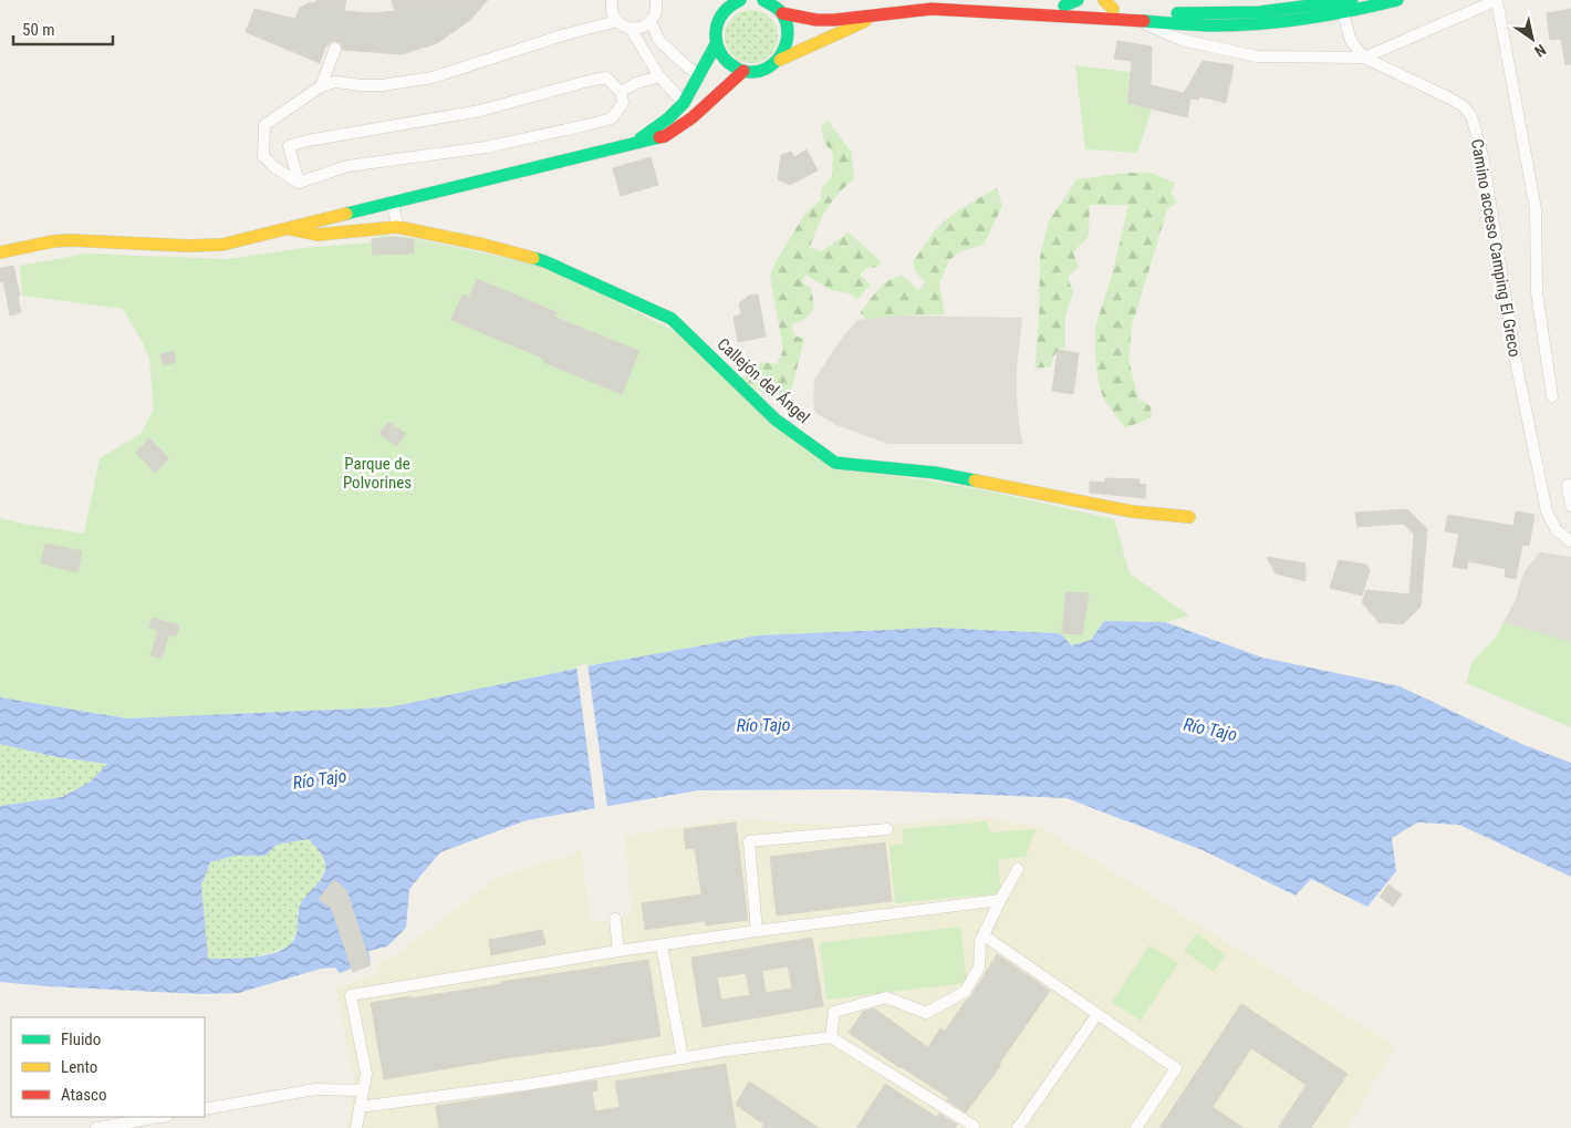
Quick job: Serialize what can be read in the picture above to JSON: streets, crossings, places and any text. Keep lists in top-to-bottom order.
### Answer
{
  "streets": {
    "main road": ["Callejón del Ángel"],
    "street": ["Camino acceso Camping El Greco"]
  },
  "water": ["Río Tajo"],
  "parks": ["Parque de Polvorines"],
  "legend": ["Fluido", "Lento", "Atasco"],
  "scale_bar": "50 m",
  "north": "bottom right"
}
